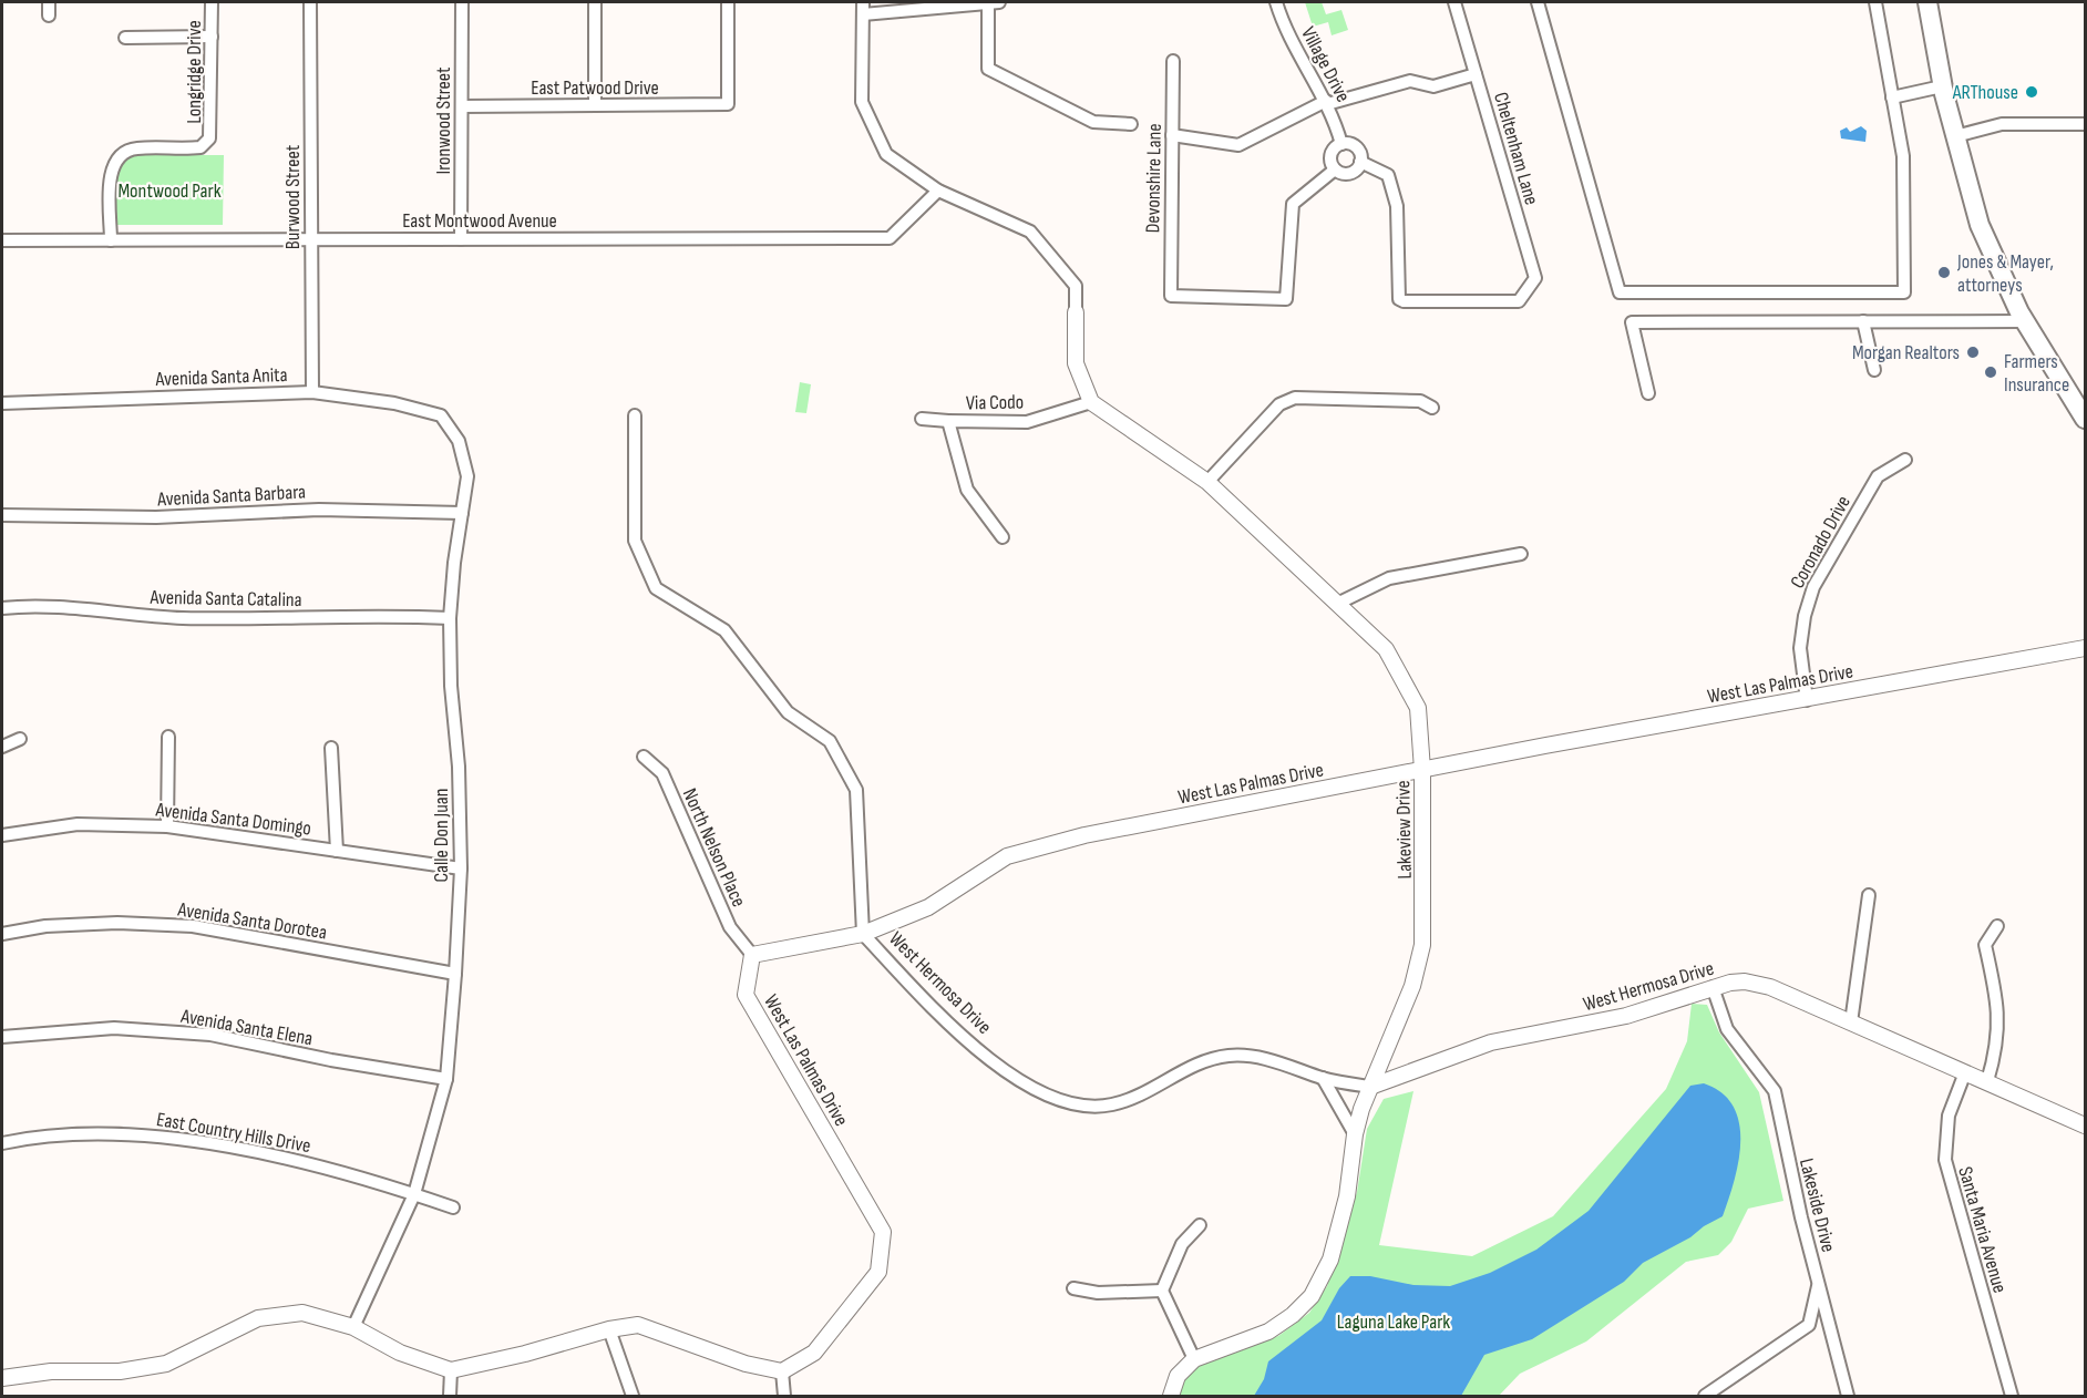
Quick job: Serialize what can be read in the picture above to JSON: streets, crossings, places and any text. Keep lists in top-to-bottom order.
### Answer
{
  "streets": {
    "street": [
      "Village Drive",
      "Longridge Drive",
      "East Patwood Drive",
      "Ironwood Street",
      "Cheltenham Lane",
      "Devonshire Lane",
      "Burwood Street",
      "East Montwood Avenue",
      "Avenida Santa Anita",
      "Via Codo",
      "Avenida Santa Barbara",
      "Coronado Drive",
      "Avenida Santa Catalina",
      "West Las Palmas Drive",
      "Avenida Santa Domingo",
      "Lakeview Drive",
      "Calle Don Juan",
      "North Nelson Place",
      "Avenida Santa Dorotea",
      "West Hermosa Drive",
      "Avenida Santa Elena",
      "East Country Hills Drive",
      "Lakeside Drive",
      "Santa Maria Avenue"
    ]
  },
  "crossings": [
    ["Village Drive", "Cheltenham Lane"],
    ["Village Drive", "Devonshire Lane"],
    ["Longridge Drive", "East Montwood Avenue"],
    ["East Patwood Drive", "Ironwood Street"],
    ["Ironwood Street", "East Montwood Avenue"],
    ["Cheltenham Lane", "Devonshire Lane"],
    ["Burwood Street", "East Montwood Avenue"],
    ["Burwood Street", "Avenida Santa Anita"],
    ["Avenida Santa Anita", "Calle Don Juan"],
    ["Via Codo", "Lakeview Drive"],
    ["Avenida Santa Barbara", "Calle Don Juan"],
    ["Coronado Drive", "West Las Palmas Drive"],
    ["Avenida Santa Catalina", "Calle Don Juan"],
    ["West Las Palmas Drive", "Lakeview Drive"],
    ["West Las Palmas Drive", "North Nelson Place"],
    ["West Las Palmas Drive", "West Hermosa Drive"],
    ["Avenida Santa Domingo", "Calle Don Juan"],
    ["Lakeview Drive", "West Hermosa Drive"],
    ["Calle Don Juan", "Avenida Santa Dorotea"],
    ["Calle Don Juan", "Avenida Santa Elena"],
    ["Calle Don Juan", "East Country Hills Drive"],
    ["West Hermosa Drive", "Lakeside Drive"],
    ["West Hermosa Drive", "Santa Maria Avenue"]
  ],
  "parks": ["Montwood Park", "Laguna Lake Park"],
  "places": [
    "ARThouse",
    "Jones & Mayer, attorneys",
    "Morgan Realtors",
    "Farmers Insurance"
  ]
}
